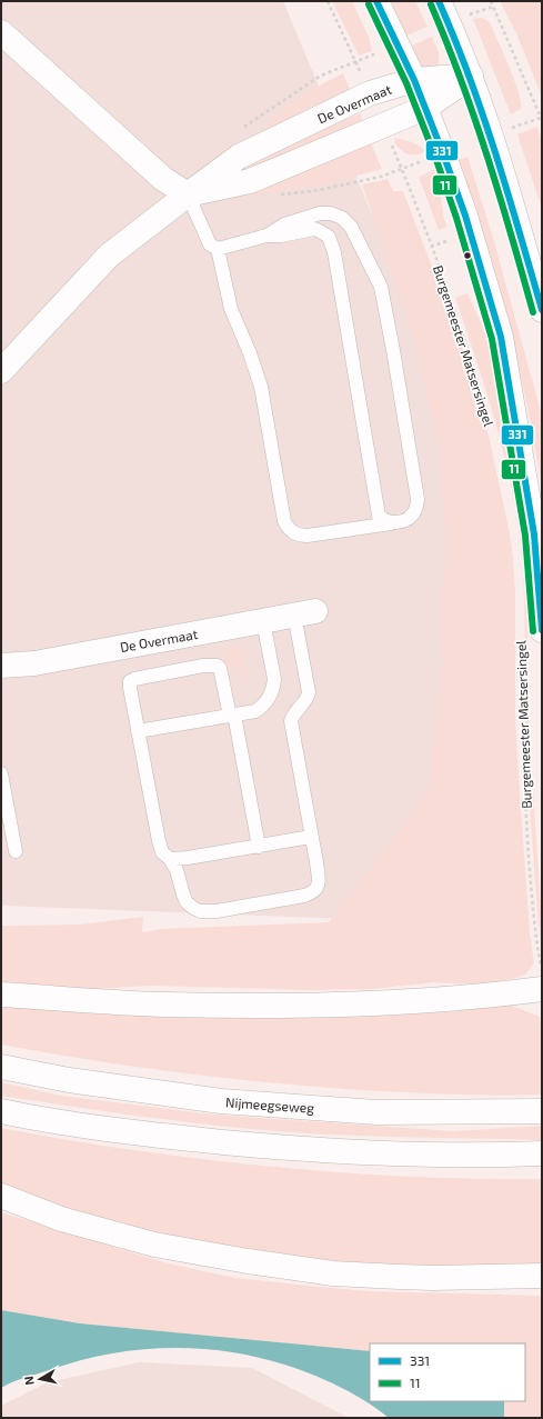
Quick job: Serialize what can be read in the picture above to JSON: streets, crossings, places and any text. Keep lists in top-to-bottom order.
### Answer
{
  "streets": {
    "main road": ["De Overmaat", "Burgemeester Matsersingel", "Nijmeegseweg"]
  },
  "crossings": [
    ["De Overmaat", "Burgemeester Matsersingel"]
  ],
  "lines": ["transit line 331", "transit line 11"],
  "legend": ["331", "11"],
  "north": "left"
}
